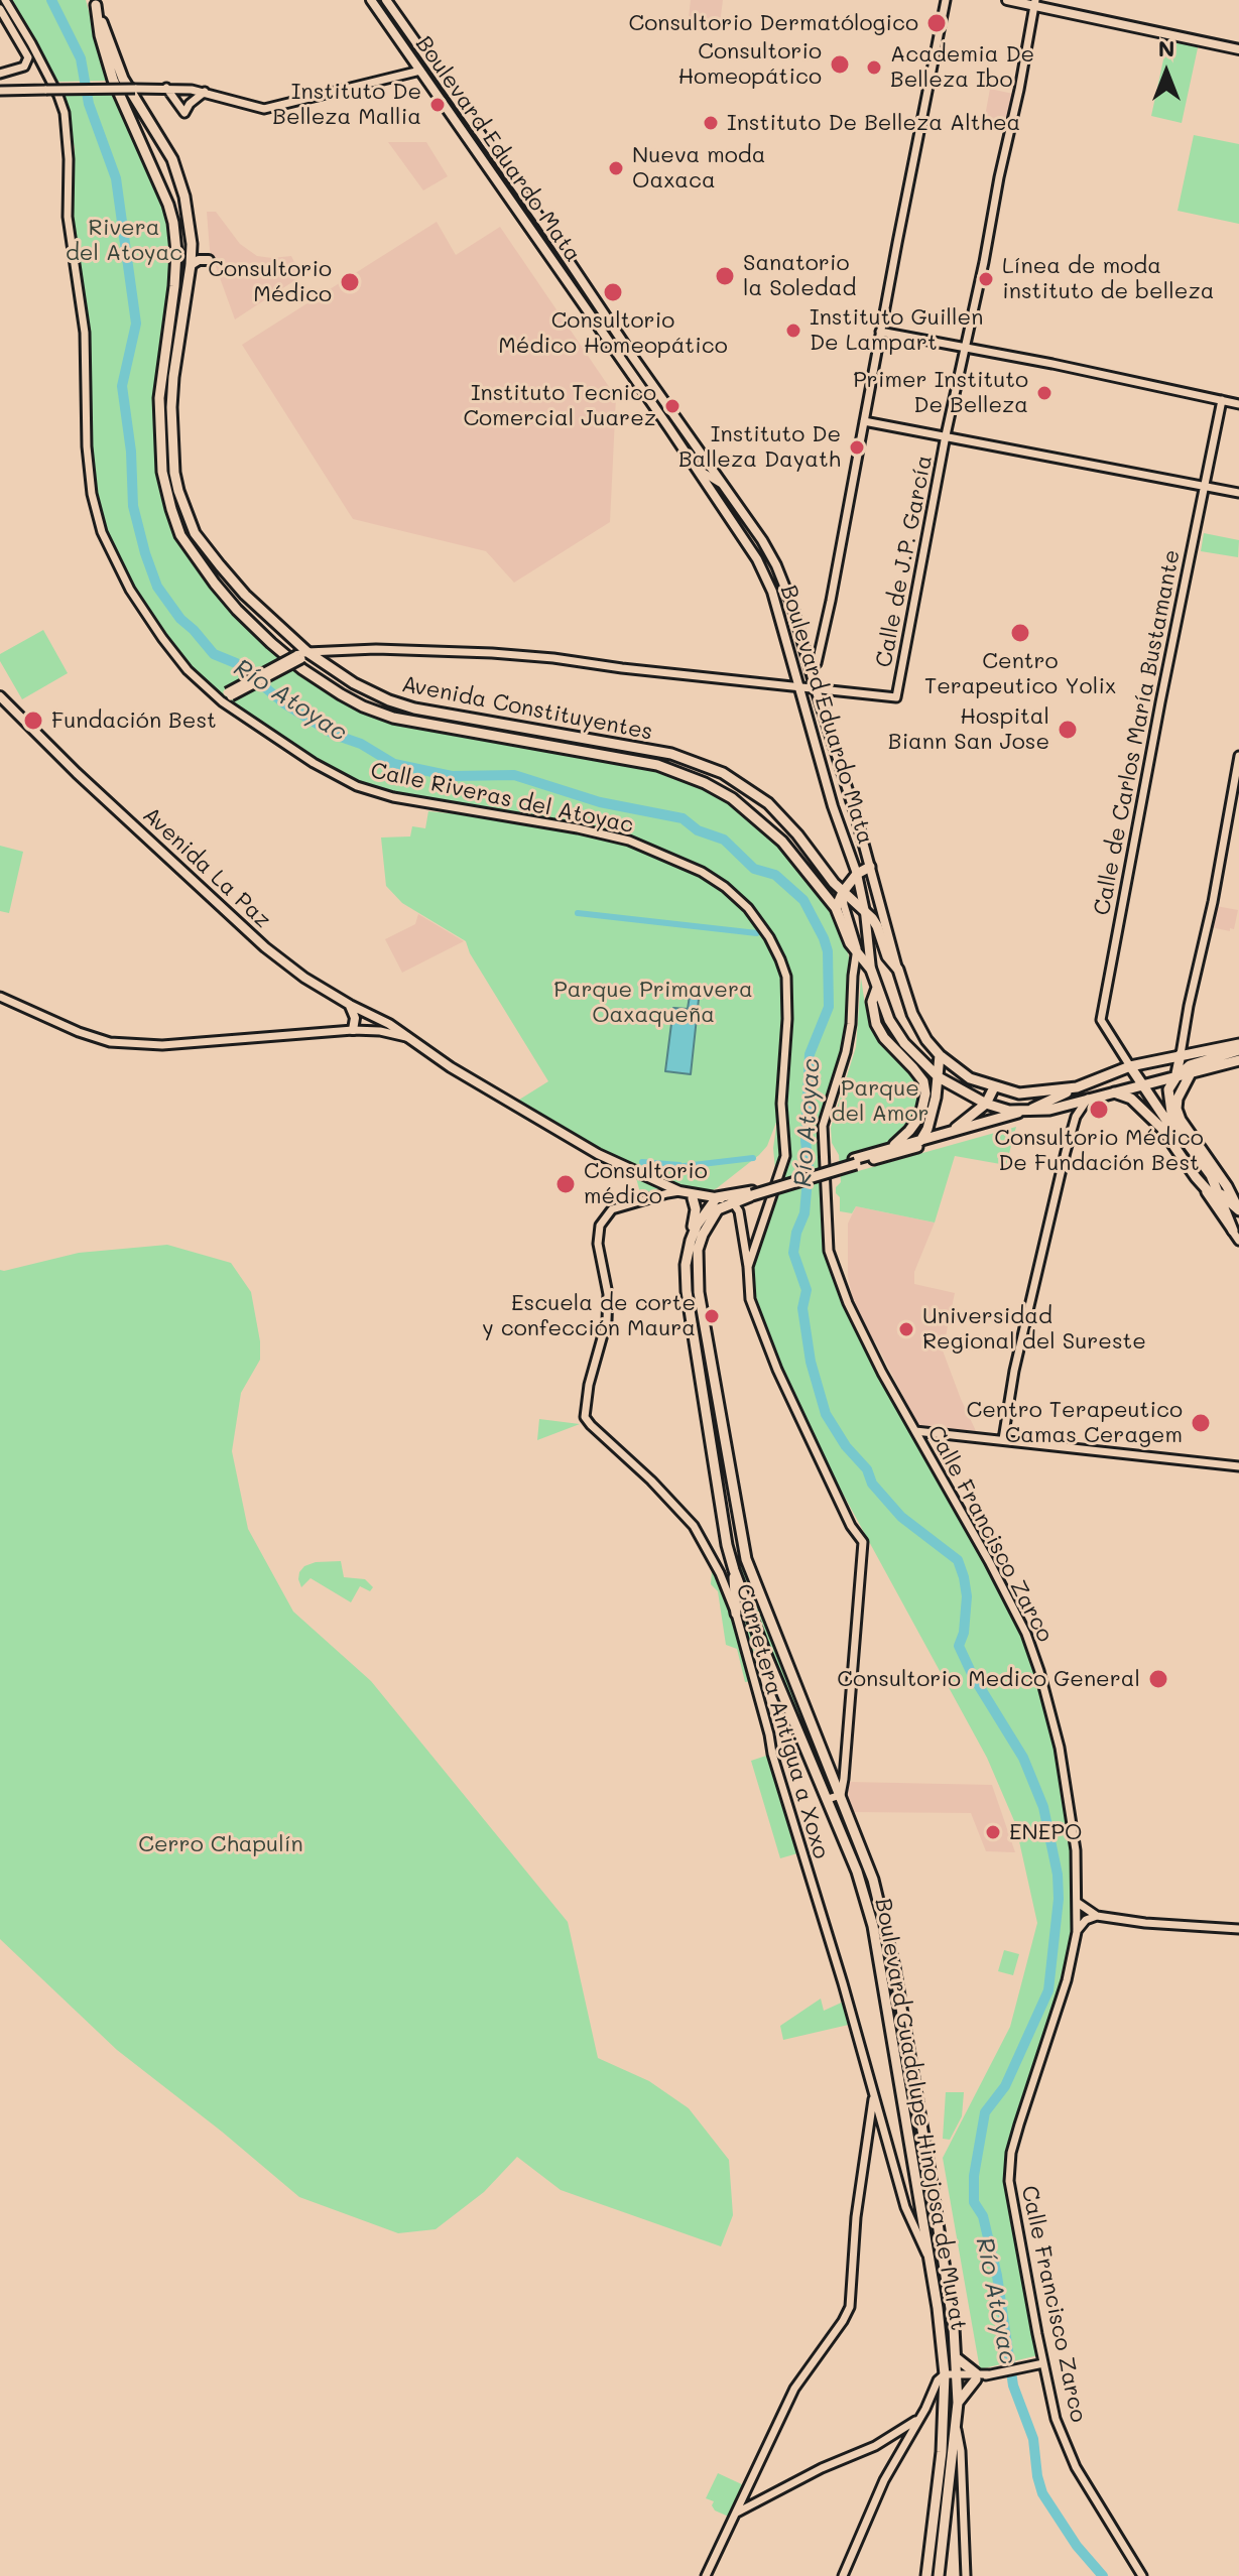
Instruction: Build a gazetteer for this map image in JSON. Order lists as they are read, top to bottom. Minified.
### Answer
{"streets":{"main road":["Boulevard Eduardo Mata","Avenida Constituyentes","Avenida La Paz","Boulevard Guadalupe Hinojosa de Murat"],"street":["Calle de J.P. García","Calle de Carlos María Bustamante","Calle Riveras del Atoyac","Calle Francisco Zarco","Carretera Antigua a Xoxo"]},"crossings":[["Boulevard Eduardo Mata","Calle de J.P. García"],["Boulevard Eduardo Mata","Avenida Constituyentes"],["Boulevard Eduardo Mata","Calle de Carlos María Bustamante"],["Avenida Constituyentes","Calle Francisco Zarco"],["Avenida La Paz","Carretera Antigua a Xoxo"],["Carretera Antigua a Xoxo","Boulevard Guadalupe Hinojosa de Murat"]],"water":["Río Atoyac"],"parks":["Rivera del Atoyac","Parque Primavera Oaxaqueña","Parque del Amor","Cerro Chapulín"],"places":["Consultorio Dermatólogico","Consultorio Homeopático","Academia De Belleza Ibo","Instituto De Belleza Mallia","Instituto De Belleza Althea","Nueva moda Oaxaca","Sanatorio la Soledad","Línea de moda instituto de belleza","Consultorio Médico","Consultorio Médico Homeopático","Instituto Guillen De Lampart","Primer Instituto De Belleza","Instituto Tecnico Comercial Juarez","Instituto De Balleza Dayath","Centro Terapeutico Yolix","Fundación Best","Hospital Biann San Jose","Consultorio Médico De Fundación Best","Consultorio médico","Escuela de corte y confección Maura","Universidad Regional del Sureste","Centro Terapeutico Camas Ceragem","Consultorio Medico General","ENEPO"],"north":"top"}
